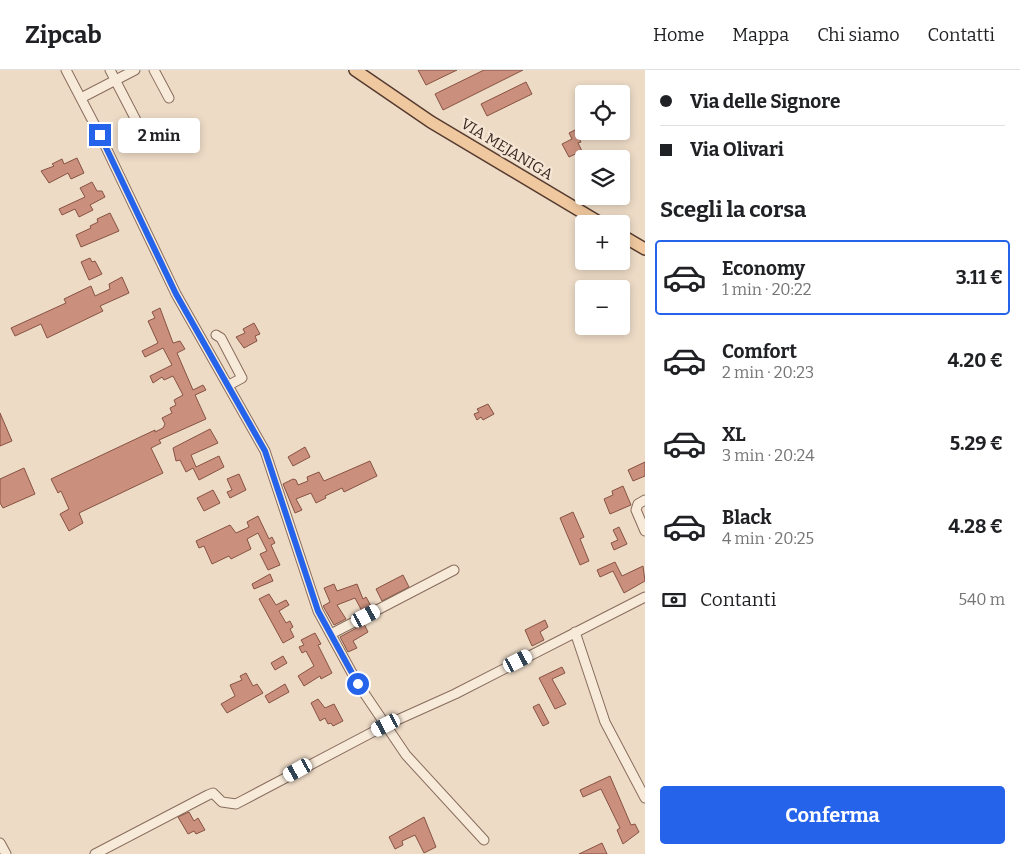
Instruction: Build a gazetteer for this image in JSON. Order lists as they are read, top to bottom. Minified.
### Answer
{"streets":{"main road":["VIA MEJANIGA"]},"page":{"header":"Zipcab","nav":["Home","Mappa","Chi siamo","Contatti"],"banner":["Via delle Signore","Via Olivari"],"map_buttons":["+","−"],"bubble":"2 min","heading":"Scegli la corsa","list":[{"name":"Economy","note":"1 min · 20:22","value":"3.11 €"},{"name":"Comfort","note":"2 min · 20:23","value":"4.20 €"},{"name":"XL","note":"3 min · 20:24","value":"5.29 €"},{"name":"Black","note":"4 min · 20:25","value":"4.28 €"}],"pay":["Contanti","540 m"],"buttons":"Conferma"}}
